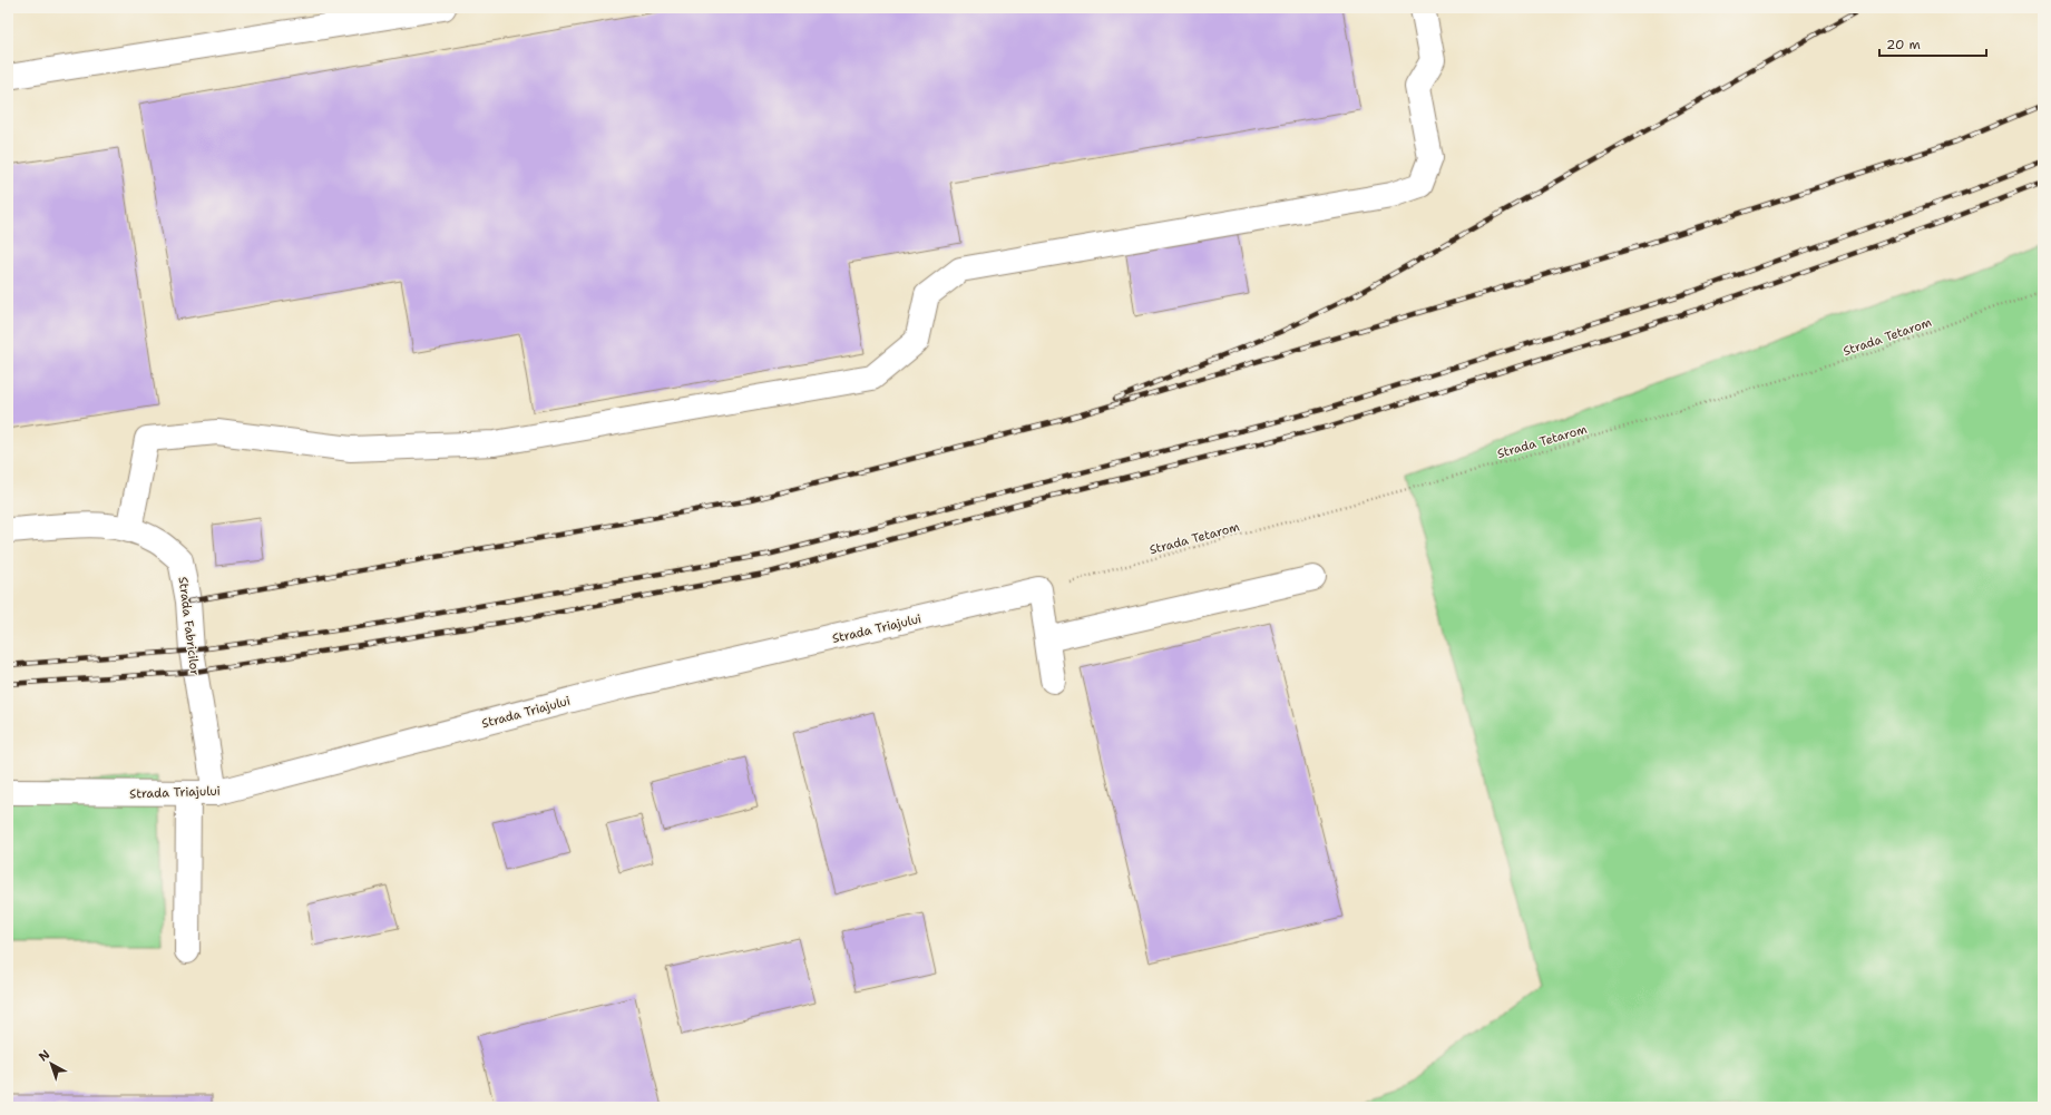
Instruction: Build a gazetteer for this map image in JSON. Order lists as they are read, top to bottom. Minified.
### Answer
{"streets":{"street":["Strada Fabricilor","Strada Triajului"],"path":["Strada Tetarom"]},"crossings":[["Strada Tetarom","Strada Triajului"],["Strada Fabricilor","Strada Triajului"]],"scale_bar":"20 m","north":"top left"}
